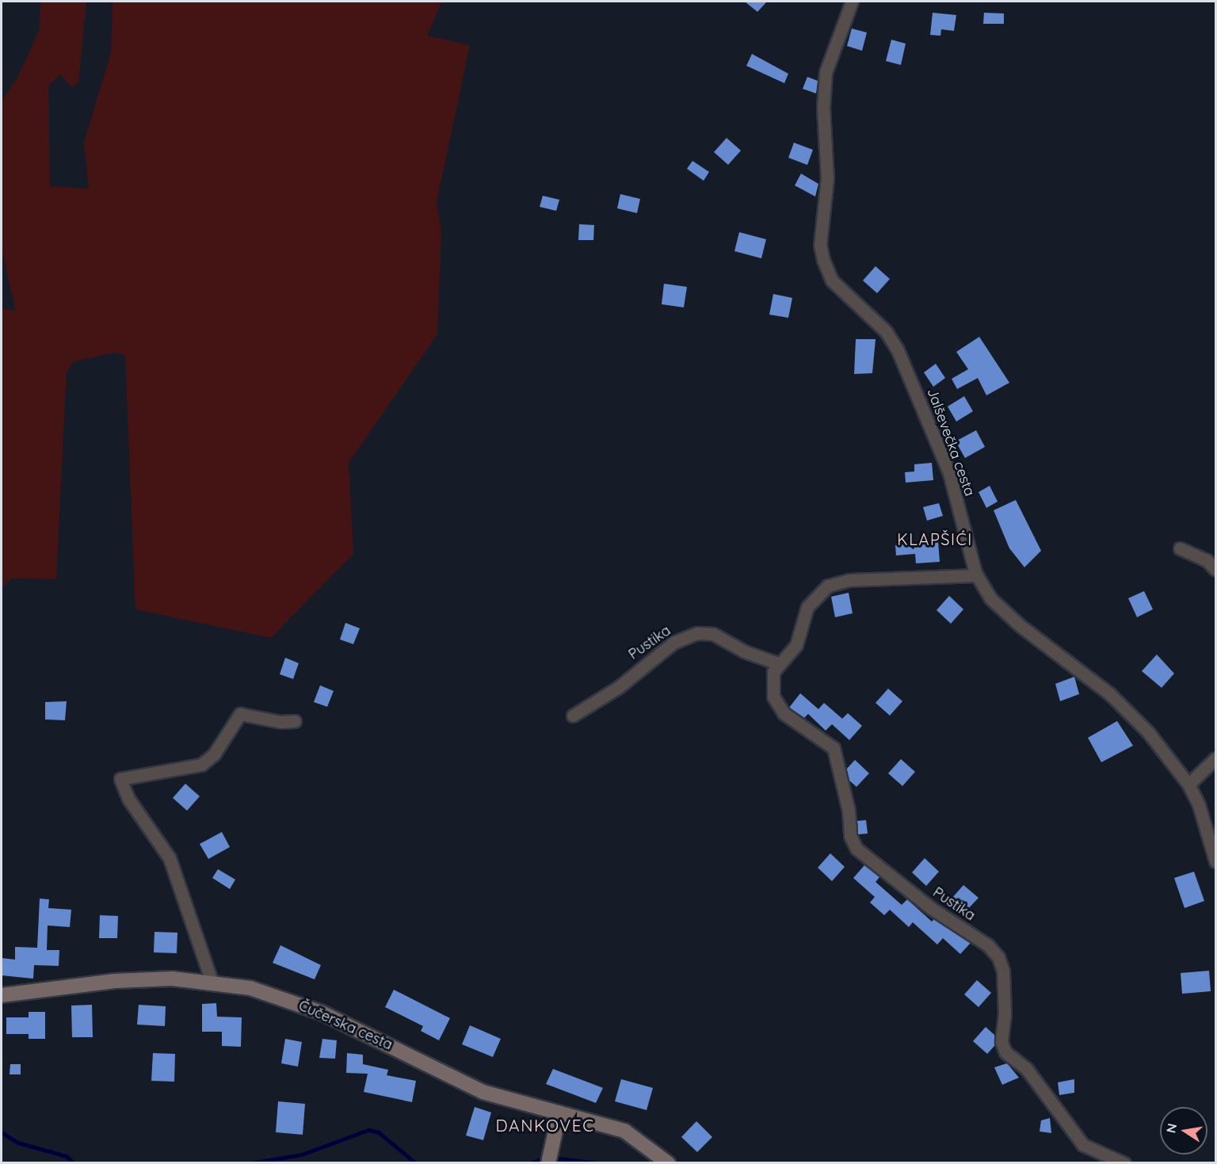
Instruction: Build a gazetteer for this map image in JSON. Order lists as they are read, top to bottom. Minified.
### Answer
{"streets":{"street":["Jalševečka cesta","Pustika","Čučerska cesta"]},"crossings":[["Jalševečka cesta","Pustika"]],"districts":["KLAPŠIĆI","DANKOVEC"],"north":"left"}
